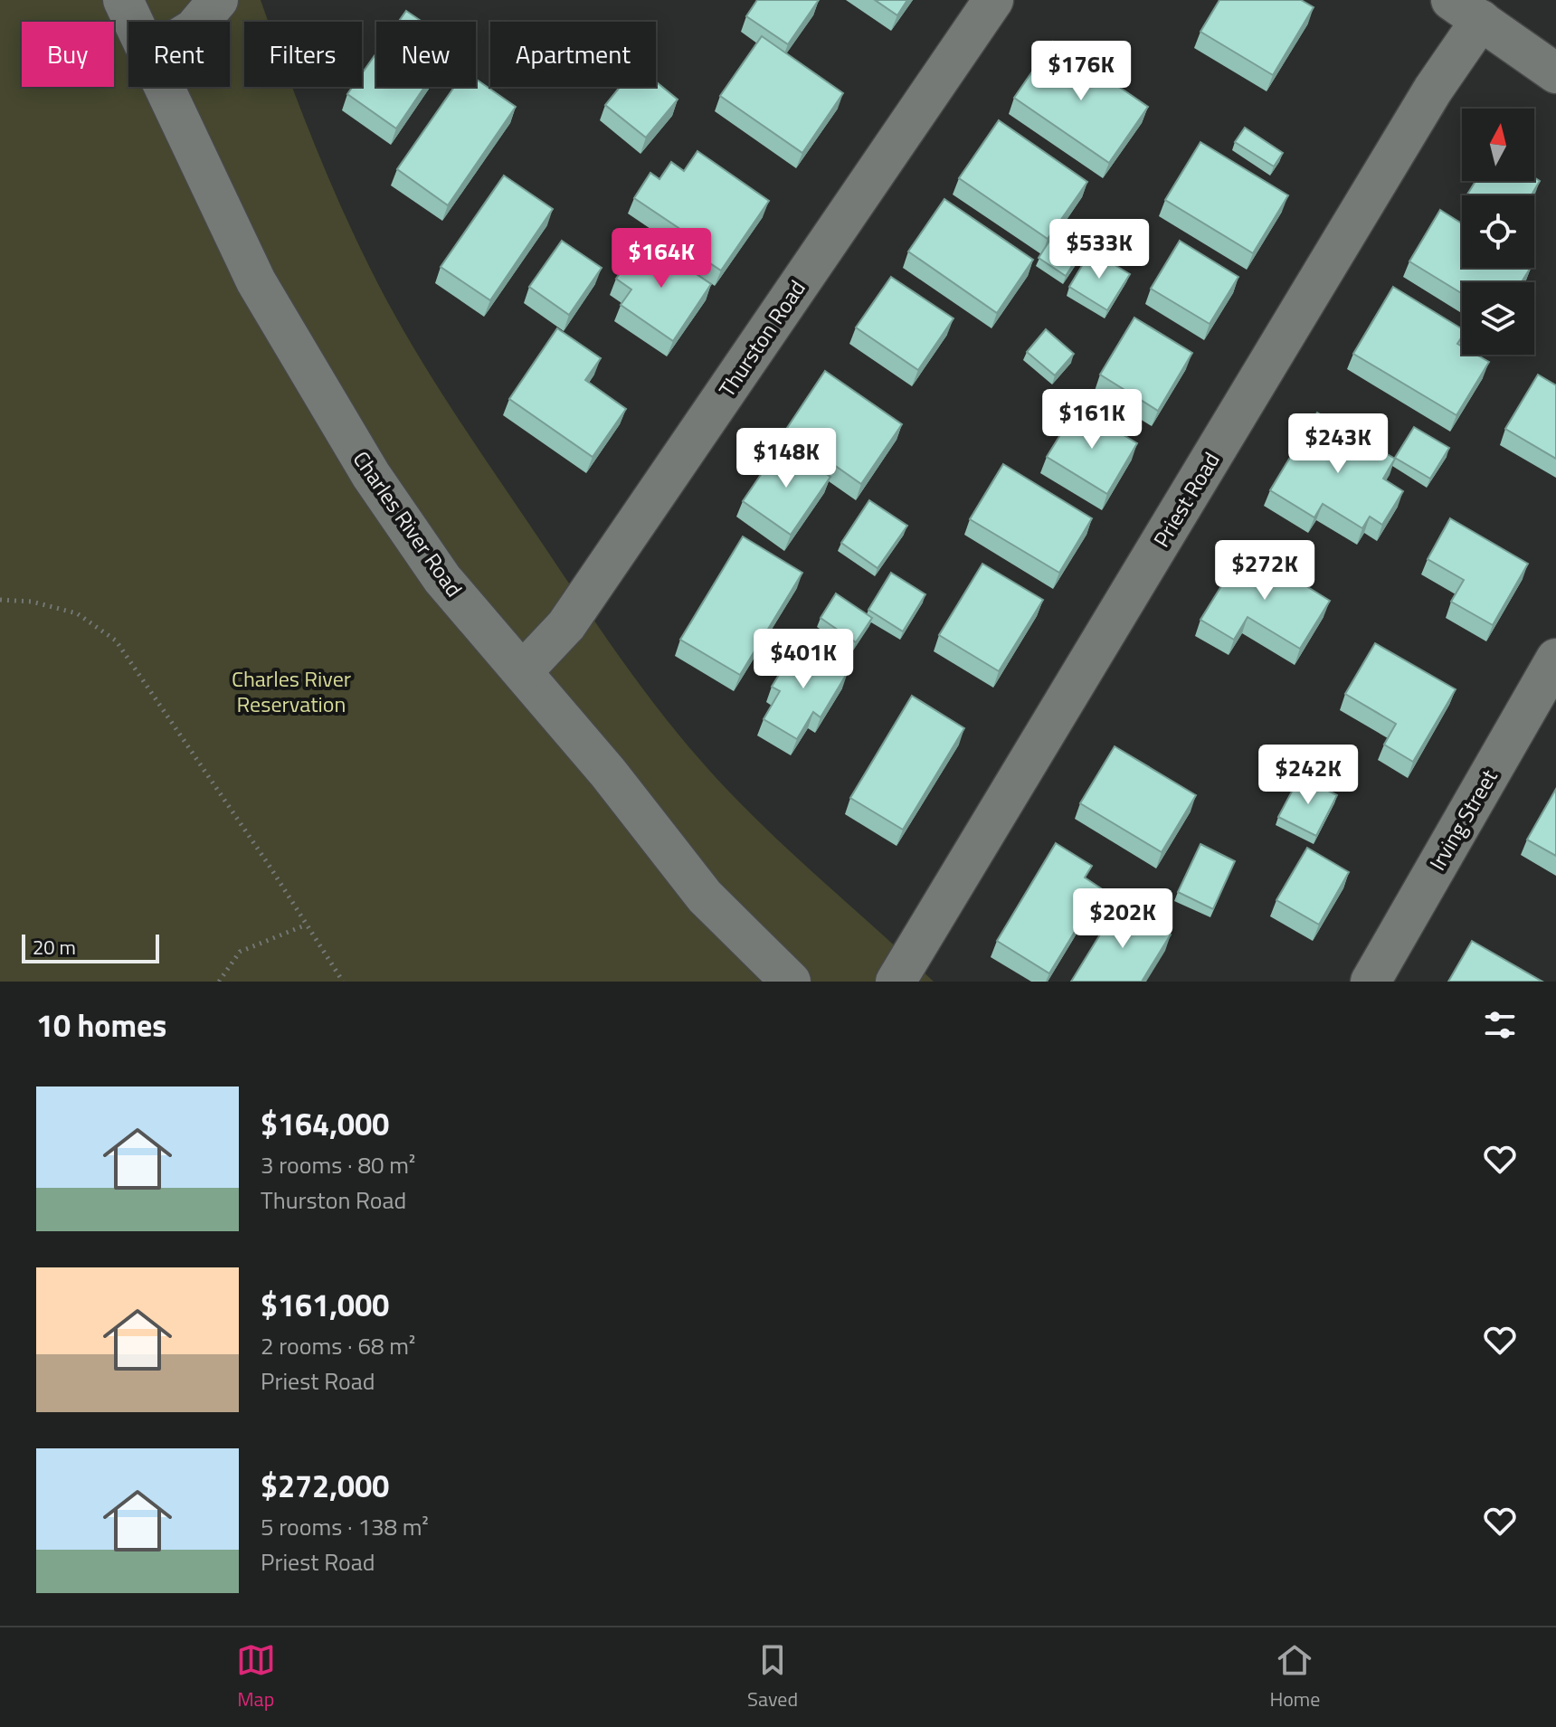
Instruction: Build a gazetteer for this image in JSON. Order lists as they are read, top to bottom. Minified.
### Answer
{"streets":{"street":["Thurston Road","Priest Road","Charles River Road","Irving Street"]},"crossings":[["Thurston Road","Charles River Road"]],"parks":["Charles River Reservation"],"scale_bar":"20 m","north":"top","page":{"chip":["Buy","Rent","Filters","New","Apartment"],"price":["$176K","$533K","$164K","$161K","$243K","$148K","$272K","$401K","$242K","$202K"],"scale":"20 m","heading":"10 homes","list":[{"name":"$164,000","note":"3 rooms · 80 m² · Thurston Road"},{"name":"$161,000","note":"2 rooms · 68 m² · Priest Road"},{"name":"$272,000","note":"5 rooms · 138 m² · Priest Road"}],"tabs":["Map","Saved","Home"]}}
